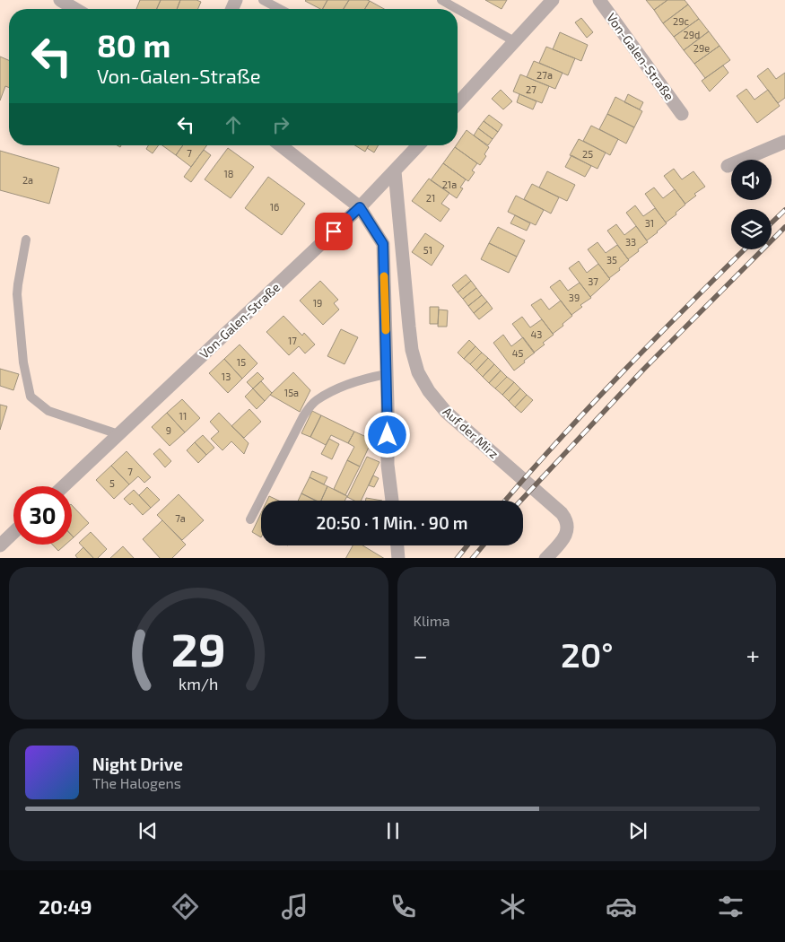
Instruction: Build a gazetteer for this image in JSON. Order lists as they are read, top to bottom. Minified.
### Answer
{"streets":{"street":["Von-Galen-Straße","Auf der Mirz"]},"crossings":[["Von-Galen-Straße","Auf der Mirz"]],"house_numbers":["29c","29d","29e","27a","27","7","25","18","2a","21a","21","16","31","33","51","35","37","39","19","43","17","45","15","13","15a","11","9","7","5","7a"],"page":{"turn":["80 m","Von-Galen-Straße"],"limit":"30","trip":"20:50 · 1 Min. · 90 m","tile":"Klima","heat":["−","20°","+"],"song":["Night Drive","The Halogens"],"tabs":"20:49","gauge":["29","km/h"]}}
